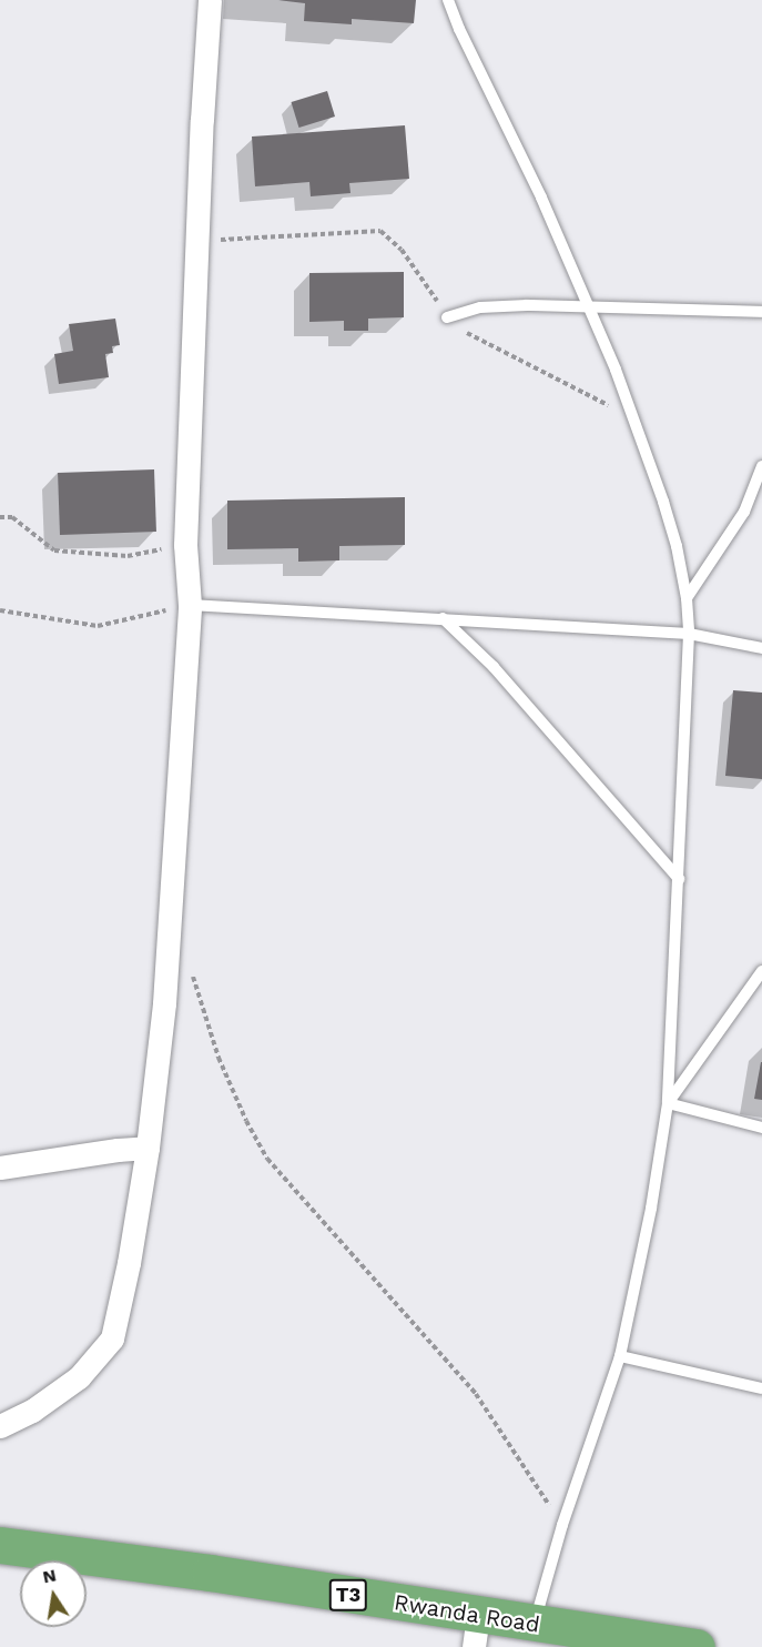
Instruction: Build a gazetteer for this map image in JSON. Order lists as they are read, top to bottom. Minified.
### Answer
{"streets":{"highway":["T3","Rwanda Road"]},"north":"top"}
